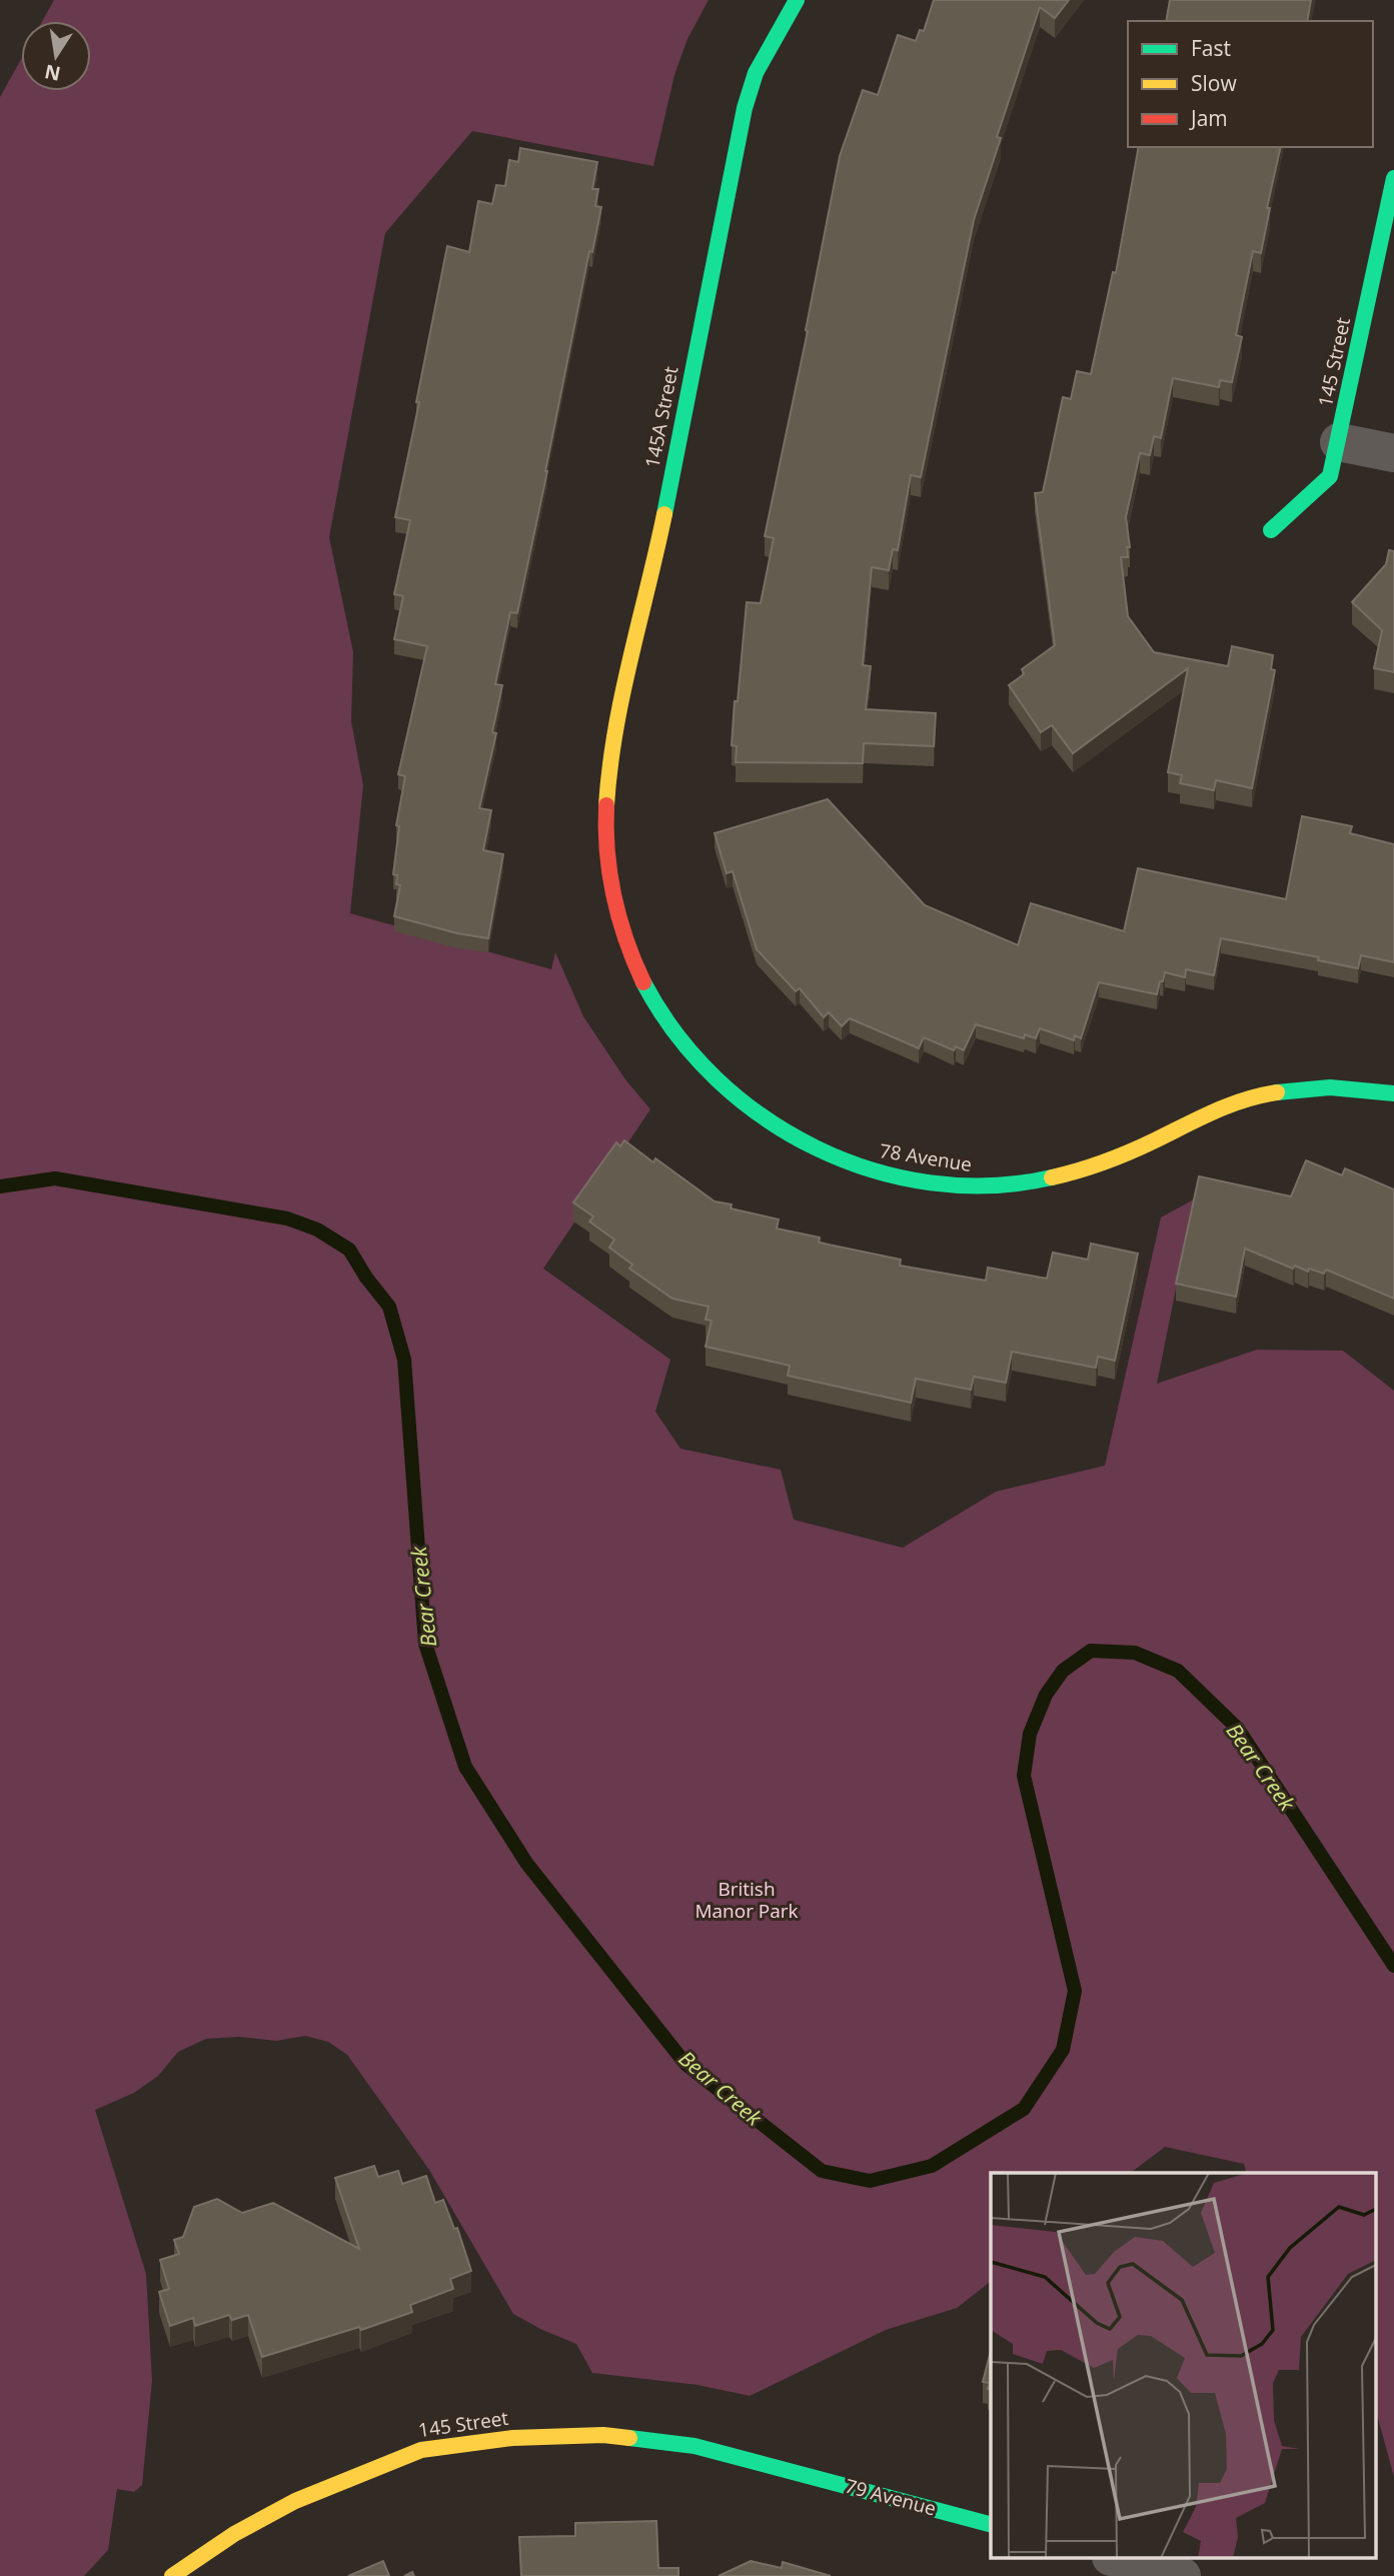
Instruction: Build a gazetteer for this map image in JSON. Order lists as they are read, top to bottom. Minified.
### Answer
{"streets":{"street":["145 Street","145A Street","78 Avenue","79 Avenue"]},"crossings":[["145 Street","79 Avenue"],["145A Street","78 Avenue"]],"water":["Bear Creek"],"parks":["British Manor Park"],"legend":["Fast","Slow","Jam"],"north":"bottom"}
